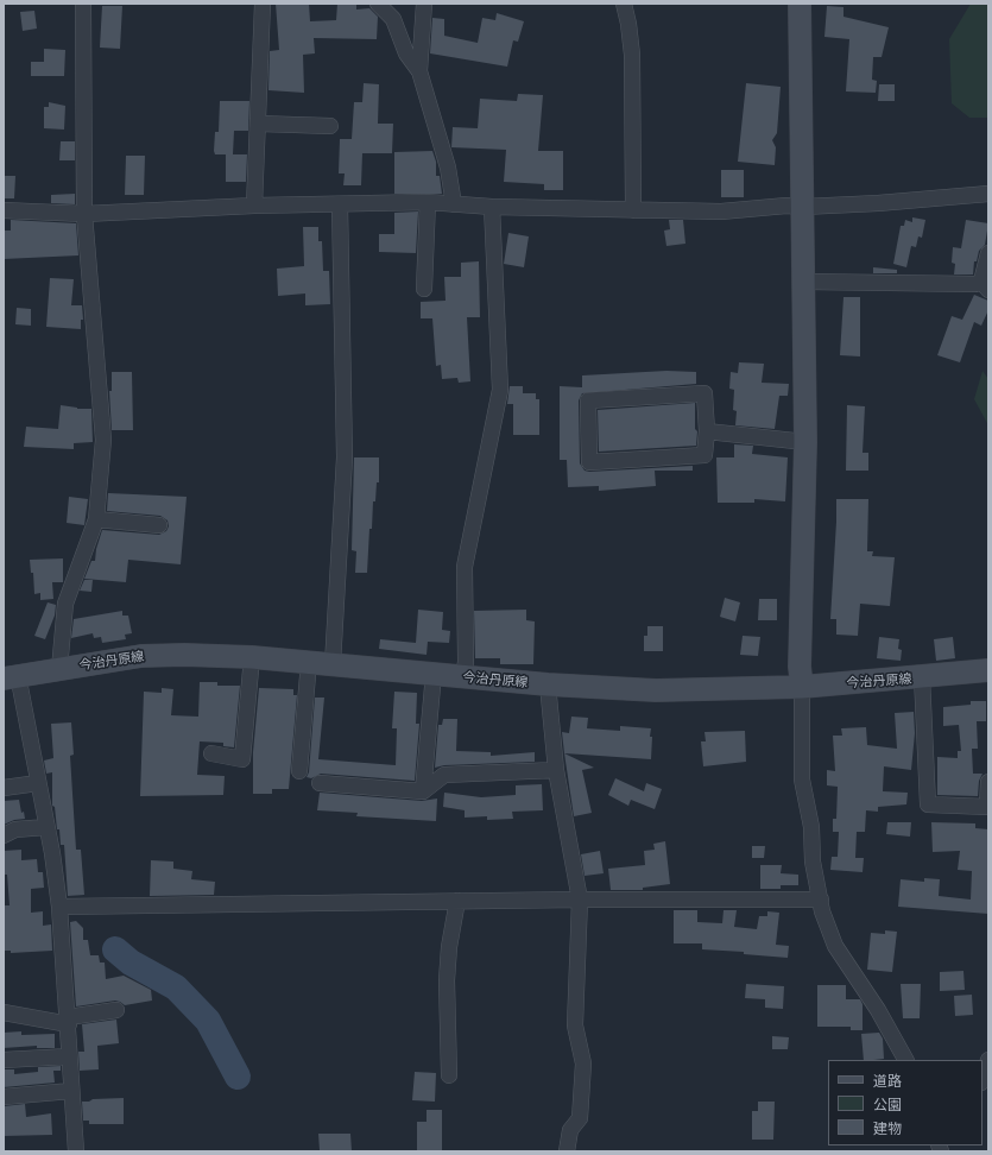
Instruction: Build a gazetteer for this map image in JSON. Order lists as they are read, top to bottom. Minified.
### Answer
{"streets":{"main road":["今治丹原線"]},"legend":["道路","公園","建物"]}
